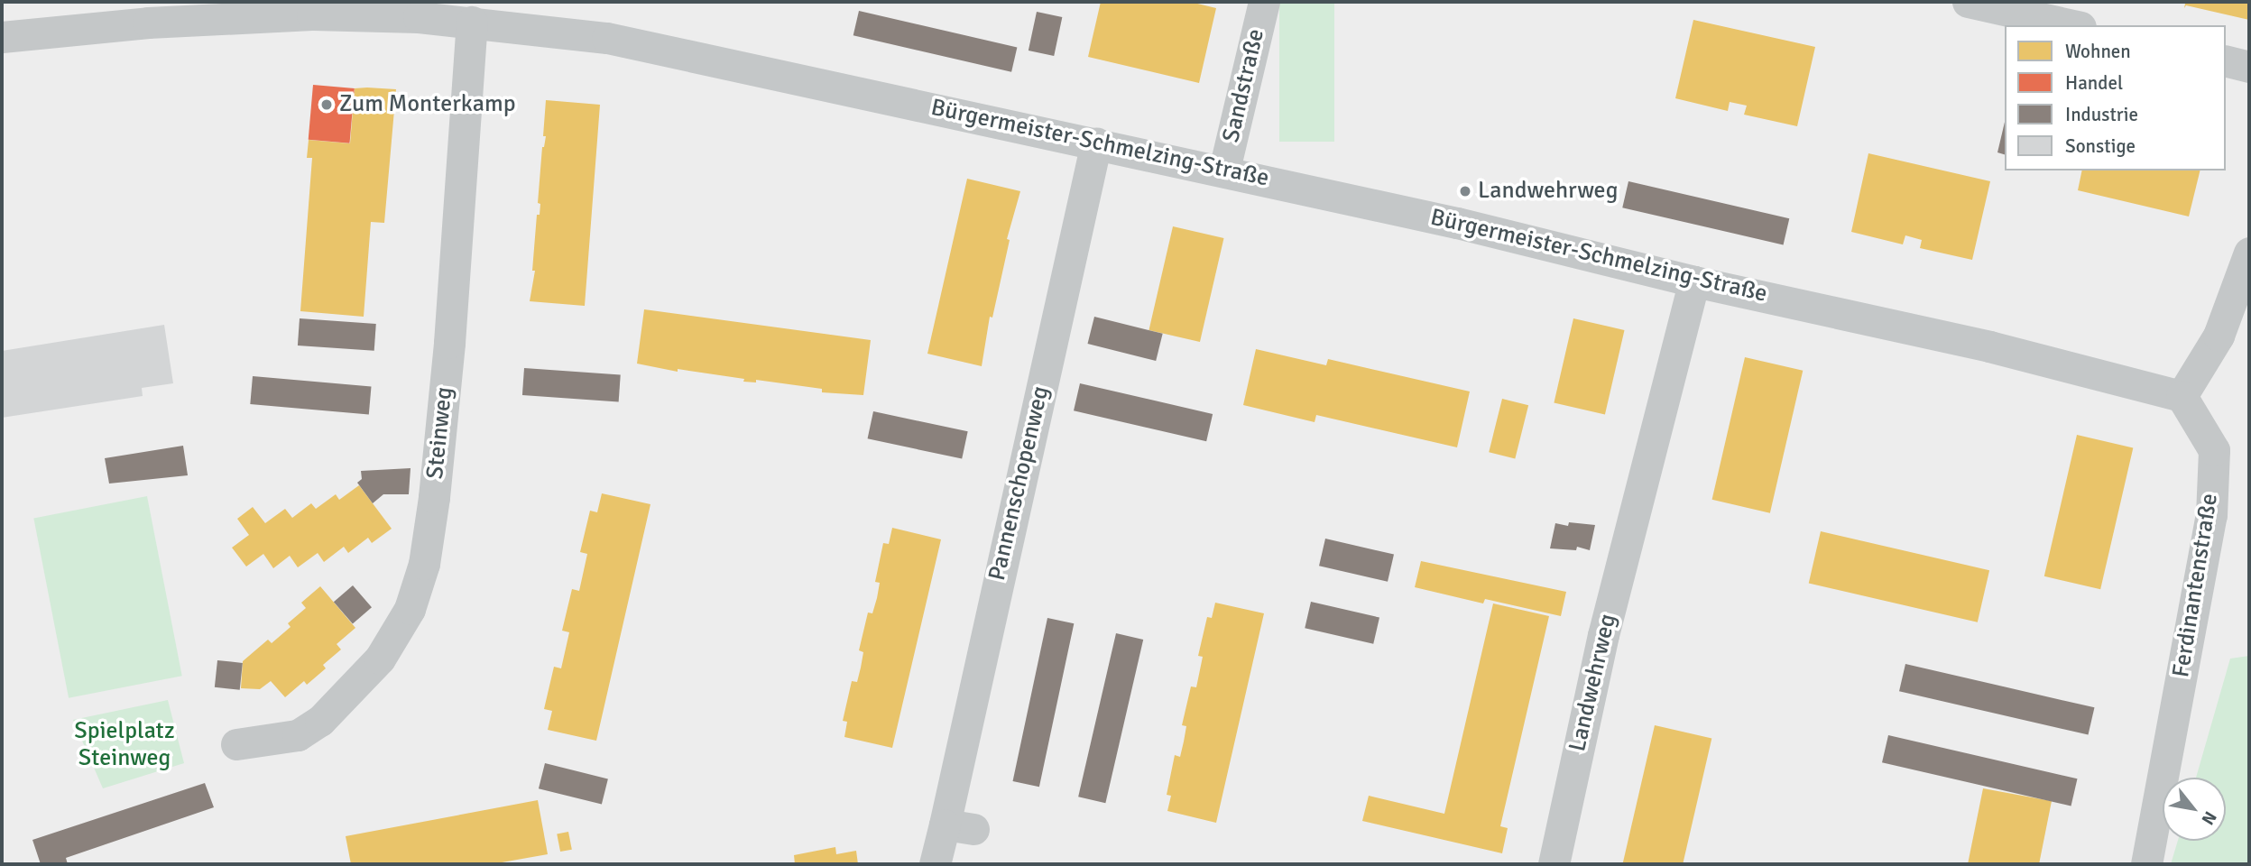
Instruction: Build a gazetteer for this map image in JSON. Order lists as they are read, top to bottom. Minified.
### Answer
{"streets":{"street":["Sandstraße","Bürgermeister-Schmelzing-Straße","Steinweg","Pannenschopenweg","Ferdinantenstraße","Landwehrweg"]},"crossings":[["Sandstraße","Bürgermeister-Schmelzing-Straße"],["Bürgermeister-Schmelzing-Straße","Steinweg"],["Bürgermeister-Schmelzing-Straße","Pannenschopenweg"],["Bürgermeister-Schmelzing-Straße","Ferdinantenstraße"],["Bürgermeister-Schmelzing-Straße","Landwehrweg"]],"parks":["Spielplatz Steinweg"],"places":["Zum Monterkamp","Landwehrweg"],"legend":["Wohnen","Handel","Industrie","Sonstige"],"north":"bottom right"}
